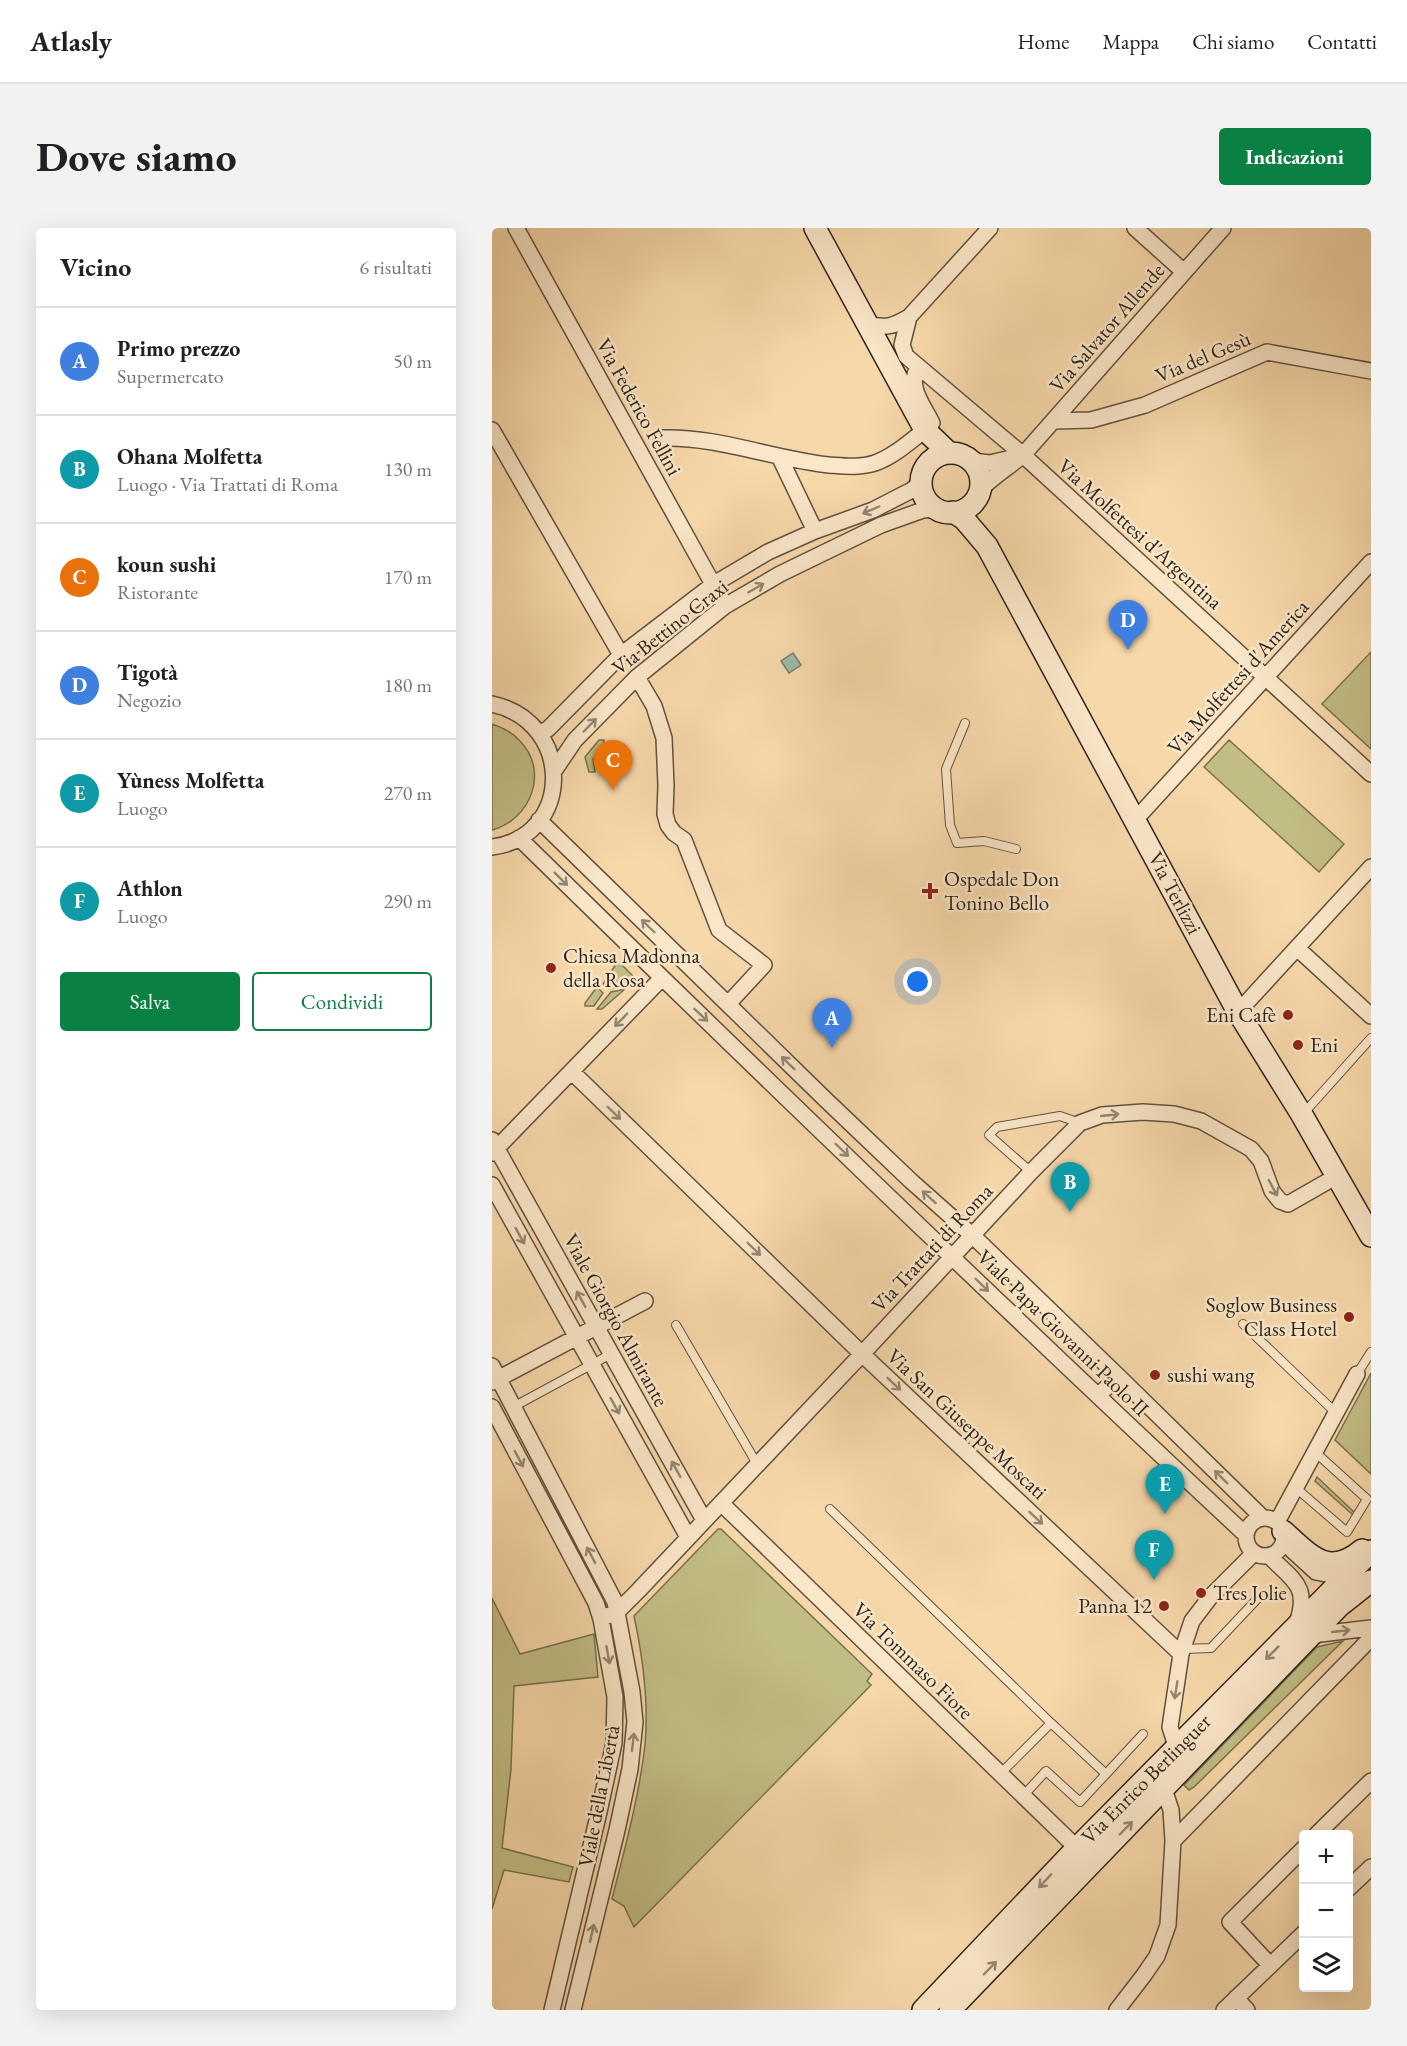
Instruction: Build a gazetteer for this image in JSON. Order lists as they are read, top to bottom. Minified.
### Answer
{"streets":{"main road":["Via Terlizzi","Via Enrico Berlinguer"],"street":["Via Salvator Allende","Via del Gesù","Via Federico Fellini","Via Molfettesi d'Argentina","Via Bettino Craxi","Via Molfettesi d'America","Via Trattati di Roma","Viale Giorgio Almirante","Viale Papa Giovanni Paolo II","Via San Giuseppe Moscati","Via Tommaso Fiore","Viale della Libertà"]},"crossings":[["Via Salvator Allende","Via del Gesù"],["Via Salvator Allende","Via Molfettesi d'Argentina"],["Via Salvator Allende","Via Bettino Craxi"],["Via Salvator Allende","Via Terlizzi"],["Via Federico Fellini","Via Bettino Craxi"],["Via Molfettesi d'Argentina","Via Molfettesi d'America"],["Via Bettino Craxi","Via Terlizzi"],["Via Molfettesi d'America","Via Terlizzi"],["Via Terlizzi","Via Trattati di Roma"],["Via Trattati di Roma","Viale Giorgio Almirante"],["Via Trattati di Roma","Viale Papa Giovanni Paolo II"],["Via Trattati di Roma","Via San Giuseppe Moscati"],["Via Trattati di Roma","Via Tommaso Fiore"],["Via Trattati di Roma","Viale della Libertà"],["Viale Papa Giovanni Paolo II","Via Enrico Berlinguer"],["Via Tommaso Fiore","Via Enrico Berlinguer"]],"one_way":["Via San Giuseppe Moscati"],"places":{"health":["Ospedale Don Tonino Bello"],"other":["Chiesa Madonna della Rosa","Eni Cafè","Eni","Soglow Business Class Hotel","sushi wang","Tres Jolie","Panna 12"]},"page":{"header":"Atlasly","nav":["Home","Mappa","Chi siamo","Contatti"],"buttons":["Indicazioni",["Salva","Condividi"]],"title":"Dove siamo","heading":["Vicino","6 risultati"],"list":[{"mark":"A","name":"Primo prezzo","note":"Supermercato","value":"50 m"},{"mark":"B","name":"Ohana Molfetta","note":"Luogo · Via Trattati di Roma","value":"130 m"},{"mark":"C","name":"koun sushi","note":"Ristorante","value":"170 m"},{"mark":"D","name":"Tigotà","note":"Negozio","value":"180 m"},{"mark":"E","name":"Yùness Molfetta","note":"Luogo","value":"270 m"},{"mark":"F","name":"Athlon","note":"Luogo","value":"290 m"}],"pins":["D","C","A","B","E","F"],"map_buttons":["+","−"]}}
